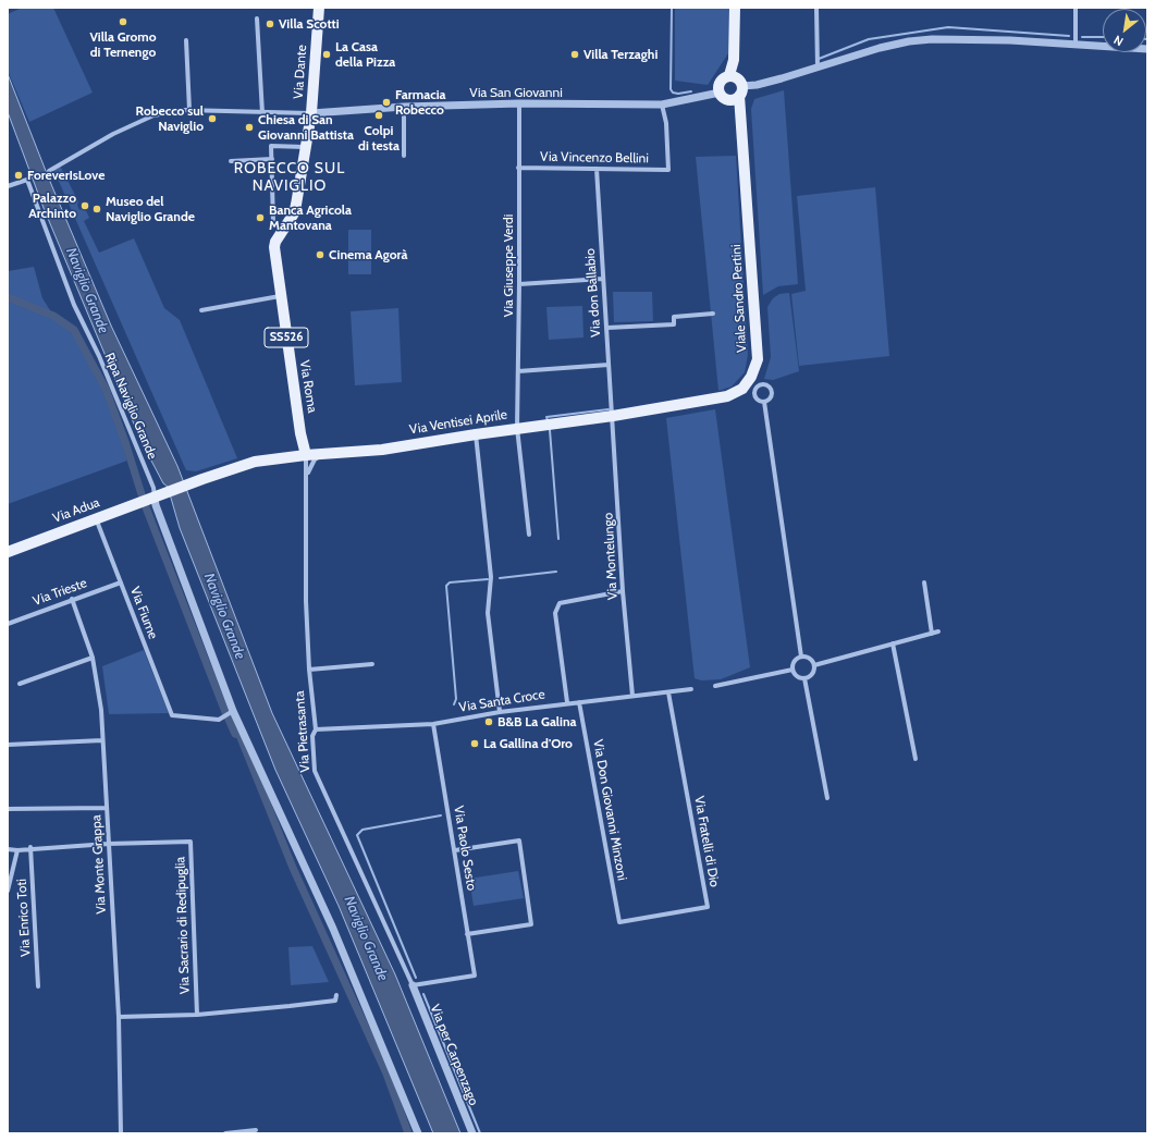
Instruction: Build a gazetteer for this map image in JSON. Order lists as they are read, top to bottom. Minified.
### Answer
{"streets":{"main road":["Via Dante","Viale Sandro Pertini","SS526","Via Roma","Via Ventisei Aprile","Via Adua"],"street":["Via San Giovanni","Via Vincenzo Bellini","Via Giuseppe Verdi","Via don Ballabio","Ripa Naviglio Grande","Via Montelungo","Via Trieste","Via Fiume","Via Santa Croce","Via Pietrasanta","Via Don Giovanni Minzoni","Via Fratelli di Dio","Via Paolo Sesto","Via Monte Grappa","Via Enrico Toti","Via Sacrario di Redipuglia","Via per Carpenzago"]},"crossings":[["Via Dante","Via San Giovanni"],["Via Dante","SS526"],["Via San Giovanni","Via Vincenzo Bellini"],["Via San Giovanni","Via Giuseppe Verdi"],["Via San Giovanni","Viale Sandro Pertini"],["Via San Giovanni","SS526"],["Via Vincenzo Bellini","Via Giuseppe Verdi"],["Via Vincenzo Bellini","Via don Ballabio"],["Via Giuseppe Verdi","Via Ventisei Aprile"],["Via don Ballabio","Via Ventisei Aprile"],["Via don Ballabio","Via Montelungo"],["SS526","Via Roma"],["Via Roma","Via Ventisei Aprile"],["Via Roma","Via Adua"],["Via Roma","Via Pietrasanta"],["Ripa Naviglio Grande","Via Adua"],["Via Ventisei Aprile","Via Montelungo"],["Via Ventisei Aprile","Via Pietrasanta"],["Via Adua","Via Fiume"],["Via Montelungo","Via Santa Croce"],["Via Trieste","Via Fiume"],["Via Trieste","Via Monte Grappa"],["Via Santa Croce","Via Pietrasanta"],["Via Santa Croce","Via Don Giovanni Minzoni"],["Via Santa Croce","Via Fratelli di Dio"],["Via Santa Croce","Via Paolo Sesto"],["Via Pietrasanta","Via Paolo Sesto"],["Via Pietrasanta","Via per Carpenzago"],["Via Don Giovanni Minzoni","Via Fratelli di Dio"],["Via Paolo Sesto","Via per Carpenzago"],["Via Monte Grappa","Via Sacrario di Redipuglia"]],"districts":["ROBECCO SUL NAVIGLIO"],"water":["Naviglio Grande"],"places":["Villa Gromo di Ternengo","Villa Scotti","La Casa della Pizza","Villa Terzaghi","Farmacia Robecco","Colpi di testa","Robecco sul Naviglio","Chiesa di San Giovanni Battista","ForeverIsLove","Palazzo Archinto","Museo del Naviglio Grande","Banca Agricola Mantovana","Cinema Agorà","B&B La Galina","La Gallina d'Oro"],"north":"bottom left"}
